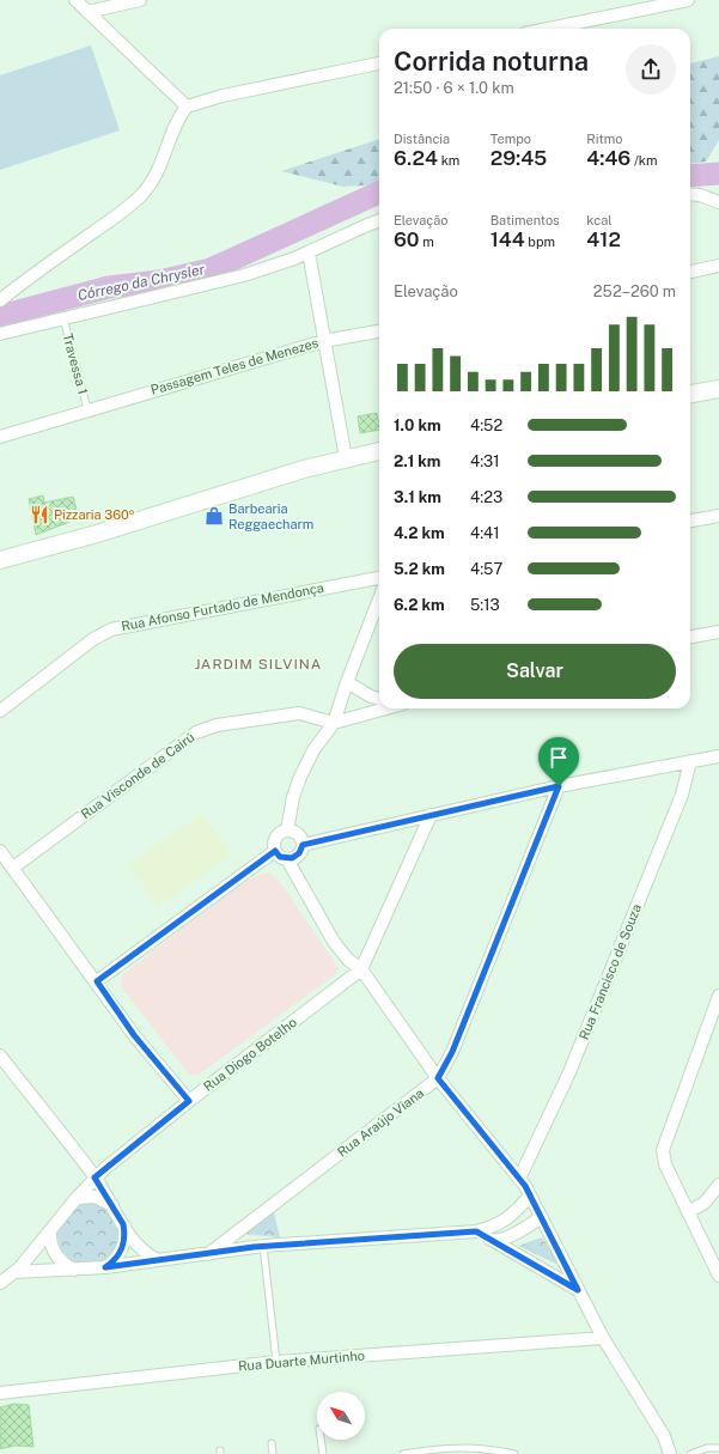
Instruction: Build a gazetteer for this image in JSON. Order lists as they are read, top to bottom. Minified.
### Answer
{"streets":{"street":["Passagem Teles de Menezes","Rua Afonso Furtado de Mendonça","Rua Visconde de Cairú","Rua Francisco de Souza","Rua Diogo Botelho","Rua Araújo Viana","Rua Duarte Murtinho"],"lane":["Travessa 1"]},"crossings":[["Travessa 1","Passagem Teles de Menezes"]],"districts":["JARDIM SILVINA"],"water":["Córrego da Chrysler"],"places":{"restaurant":["Pizzaria 360º"],"shop":["Barbearia Reggaecharm"]},"north":"top left","page":{"heading":["Corrida noturna","21:50 · 6 × 1.0 km"],"stats":[["Distância","6.24 km"],["Tempo","29:45"],["Ritmo","4:46 /km"],["Elevação","60 m"],["Batimentos","144 bpm"],["kcal","412"]],"chart":["Elevação","252–260 m"],"list":[{"name":"1.0 km","note":"4:52"},{"name":"2.1 km","note":"4:31"},{"name":"3.1 km","note":"4:23"},{"name":"4.2 km","note":"4:41"},{"name":"5.2 km","note":"4:57"},{"name":"6.2 km","note":"5:13"}],"buttons":"Salvar"}}
